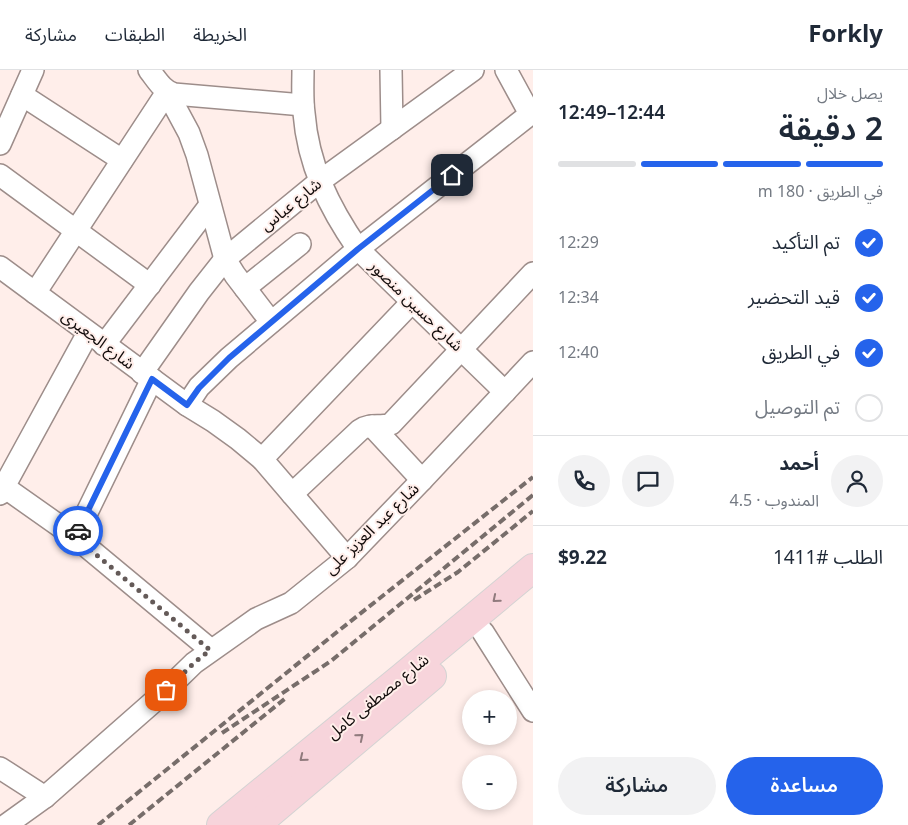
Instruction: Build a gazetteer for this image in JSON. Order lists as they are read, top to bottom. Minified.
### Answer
{"streets":{"main road":["شارع مصطفى كامل"],"street":["شارع عباس","شارع حسين منصور","شارع الجعيرى","شارع عبد العزيز على"]},"crossings":[["شارع عباس","شارع حسين منصور"],["شارع عباس","شارع الجعيرى"],["شارع حسين منصور","شارع عبد العزيز على"],["شارع الجعيرى","شارع عبد العزيز على"]],"page":{"header":"Forkly","nav":["الخريطة","الطبقات","مشاركة"],"heading":["2 دقيقة","يصل خلال","12:44–12:49"],"panel":["أحمد","المندوب · 4.5","الطلب #1411","$9.22"],"bar":"في الطريق · 180 m","list":[["تم التأكيد","12:29"],["قيد التحضير","12:34"],["في الطريق","12:40"],"تم التوصيل"],"map_buttons":["+","−"],"buttons":["مساعدة","مشاركة"]}}
